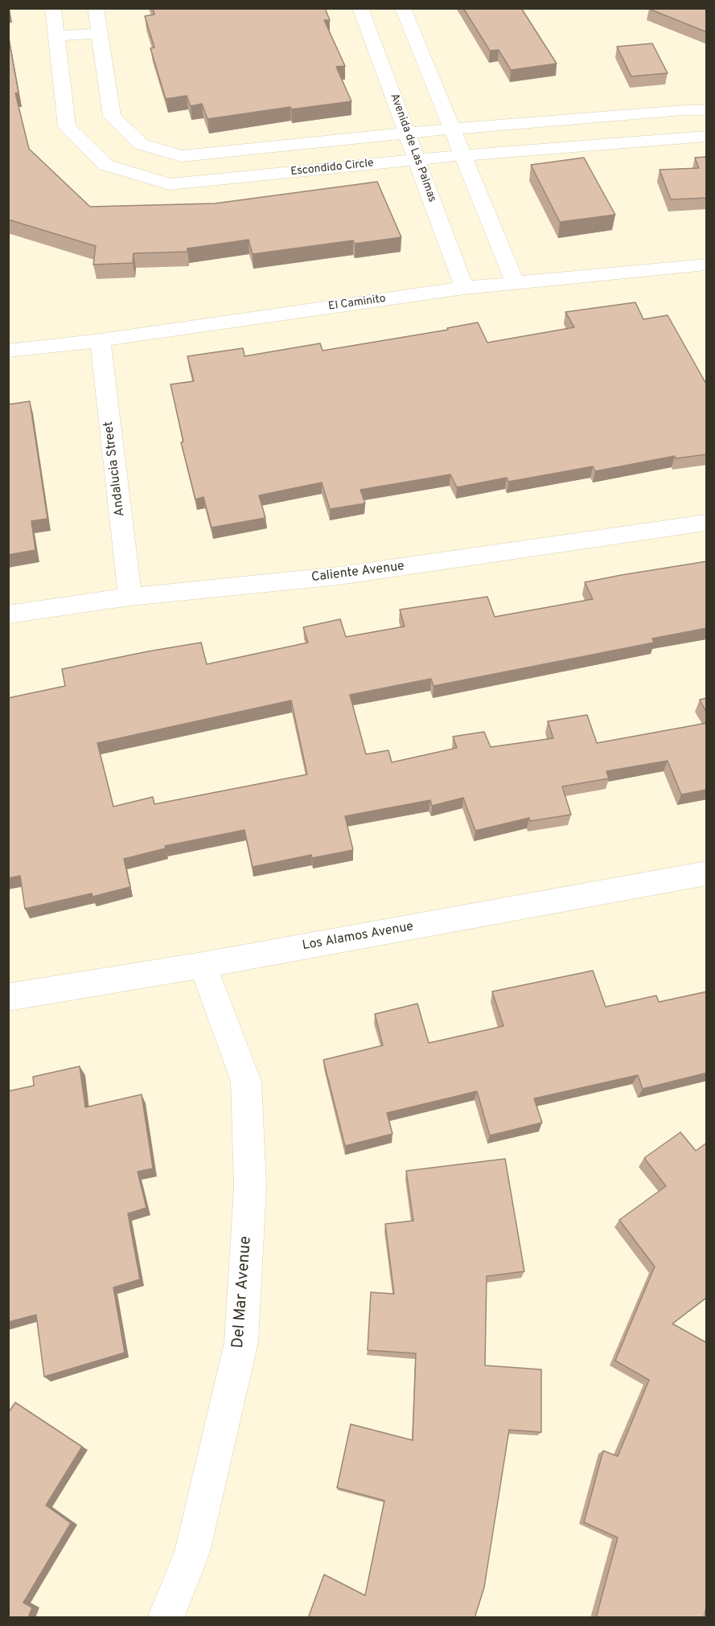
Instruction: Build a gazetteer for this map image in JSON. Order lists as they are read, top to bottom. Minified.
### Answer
{"streets":{"street":["Avenida de Las Palmas","Escondido Circle","El Caminito","Andalucia Street","Caliente Avenue","Los Alamos Avenue","Del Mar Avenue"]},"crossings":[["Avenida de Las Palmas","Escondido Circle"],["Avenida de Las Palmas","El Caminito"],["El Caminito","Andalucia Street"],["Andalucia Street","Caliente Avenue"],["Los Alamos Avenue","Del Mar Avenue"]]}
